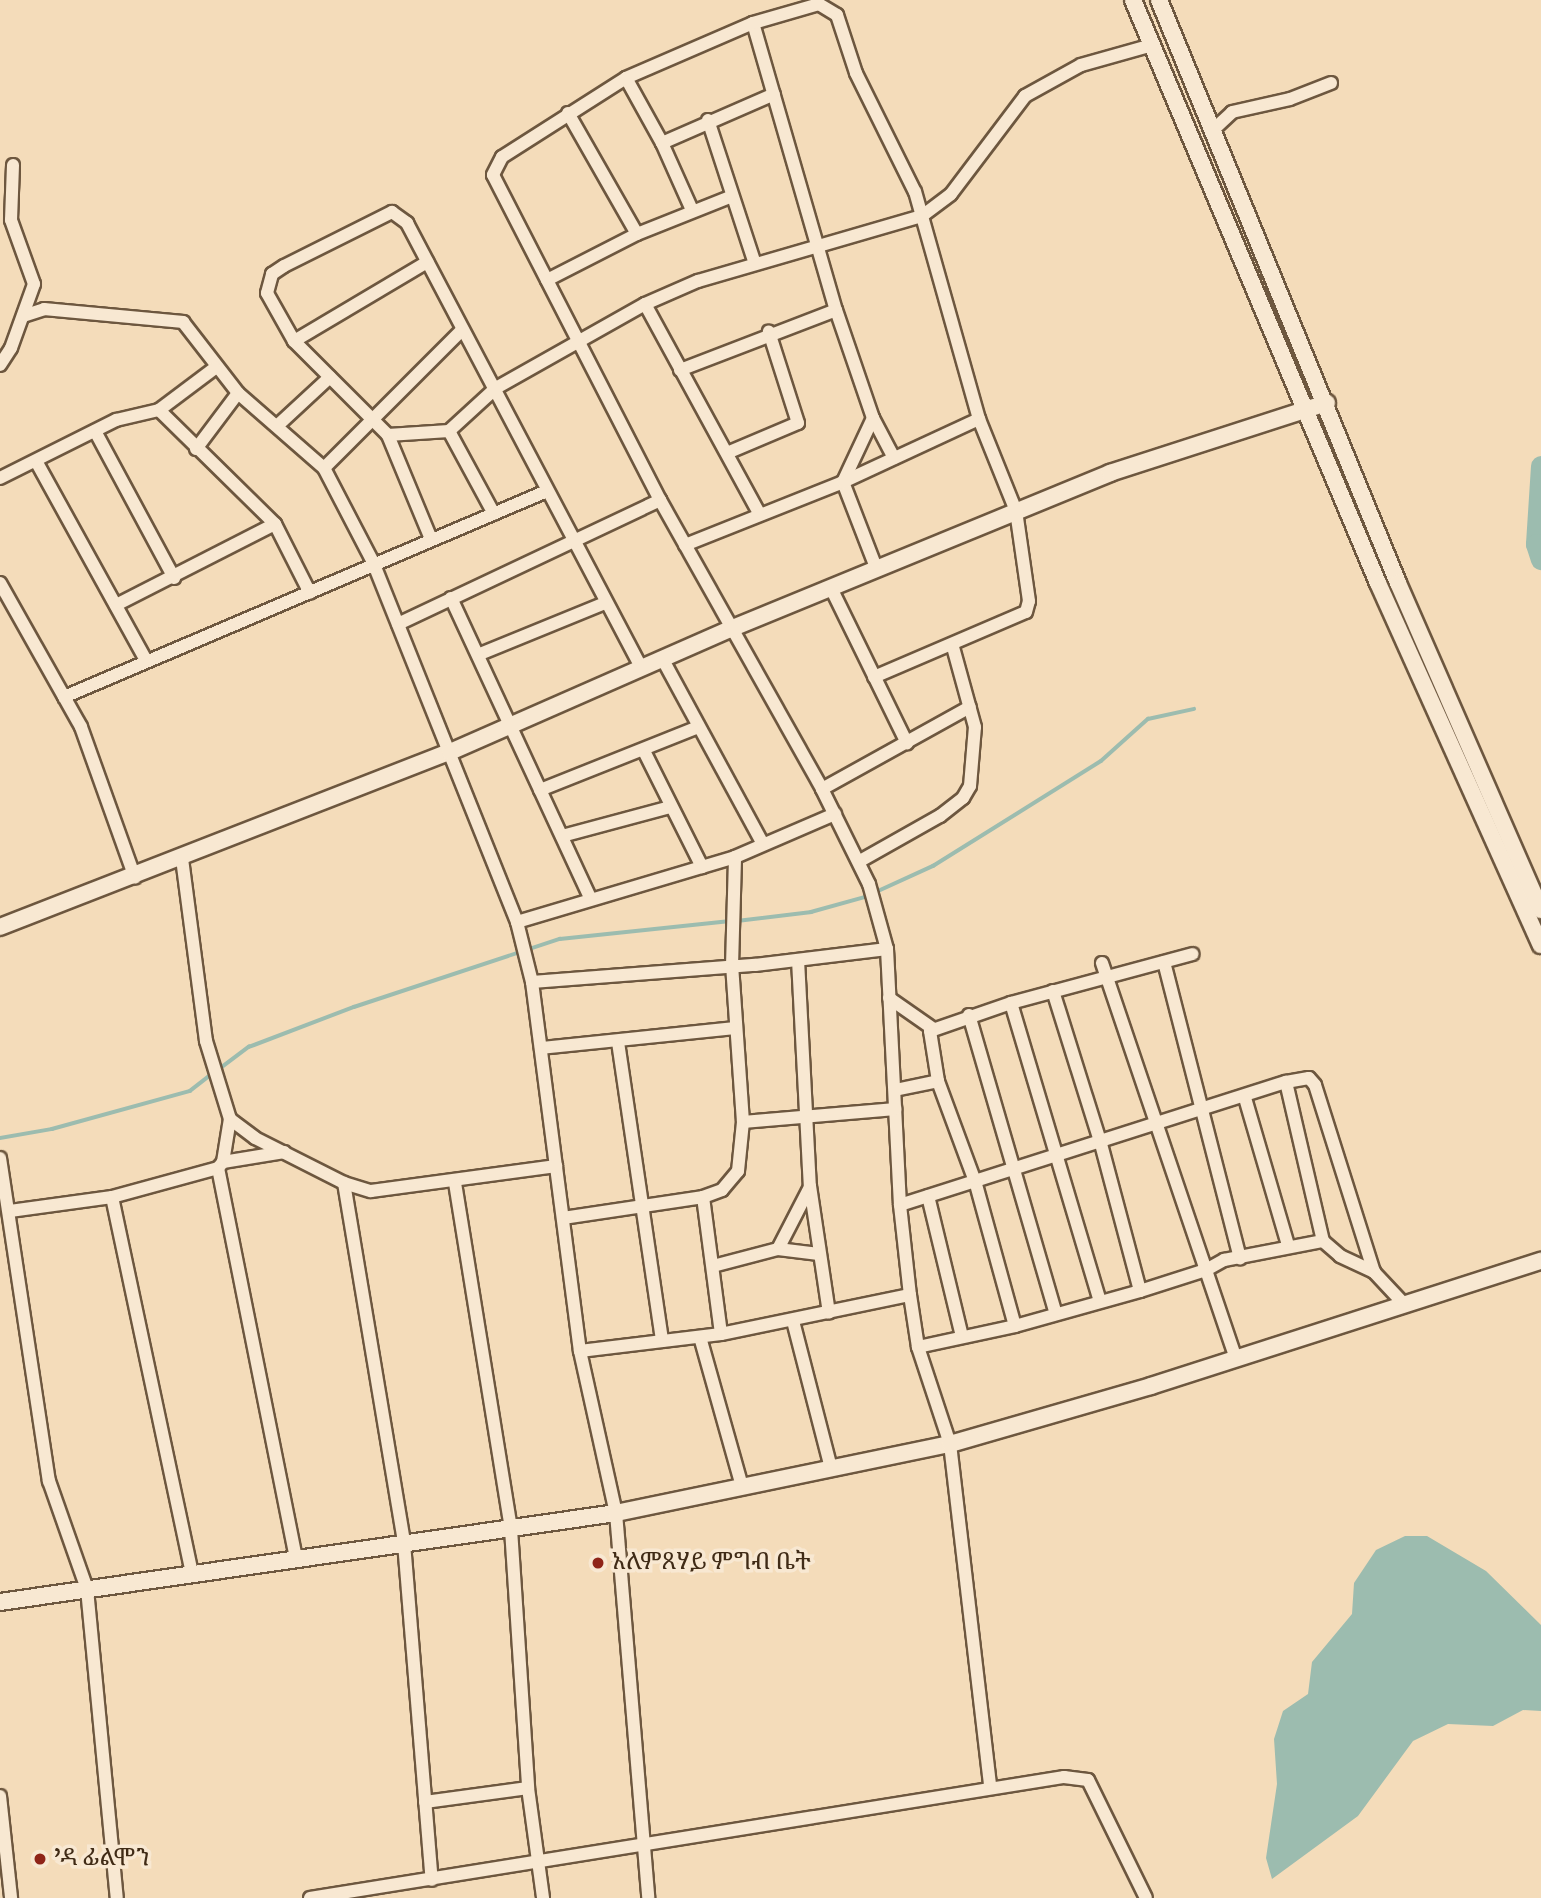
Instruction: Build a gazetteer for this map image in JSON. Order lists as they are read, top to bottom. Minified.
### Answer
{"places":["አለምጸሃይ ምግብ ቤት","'ዳ ፊልሞን"]}
